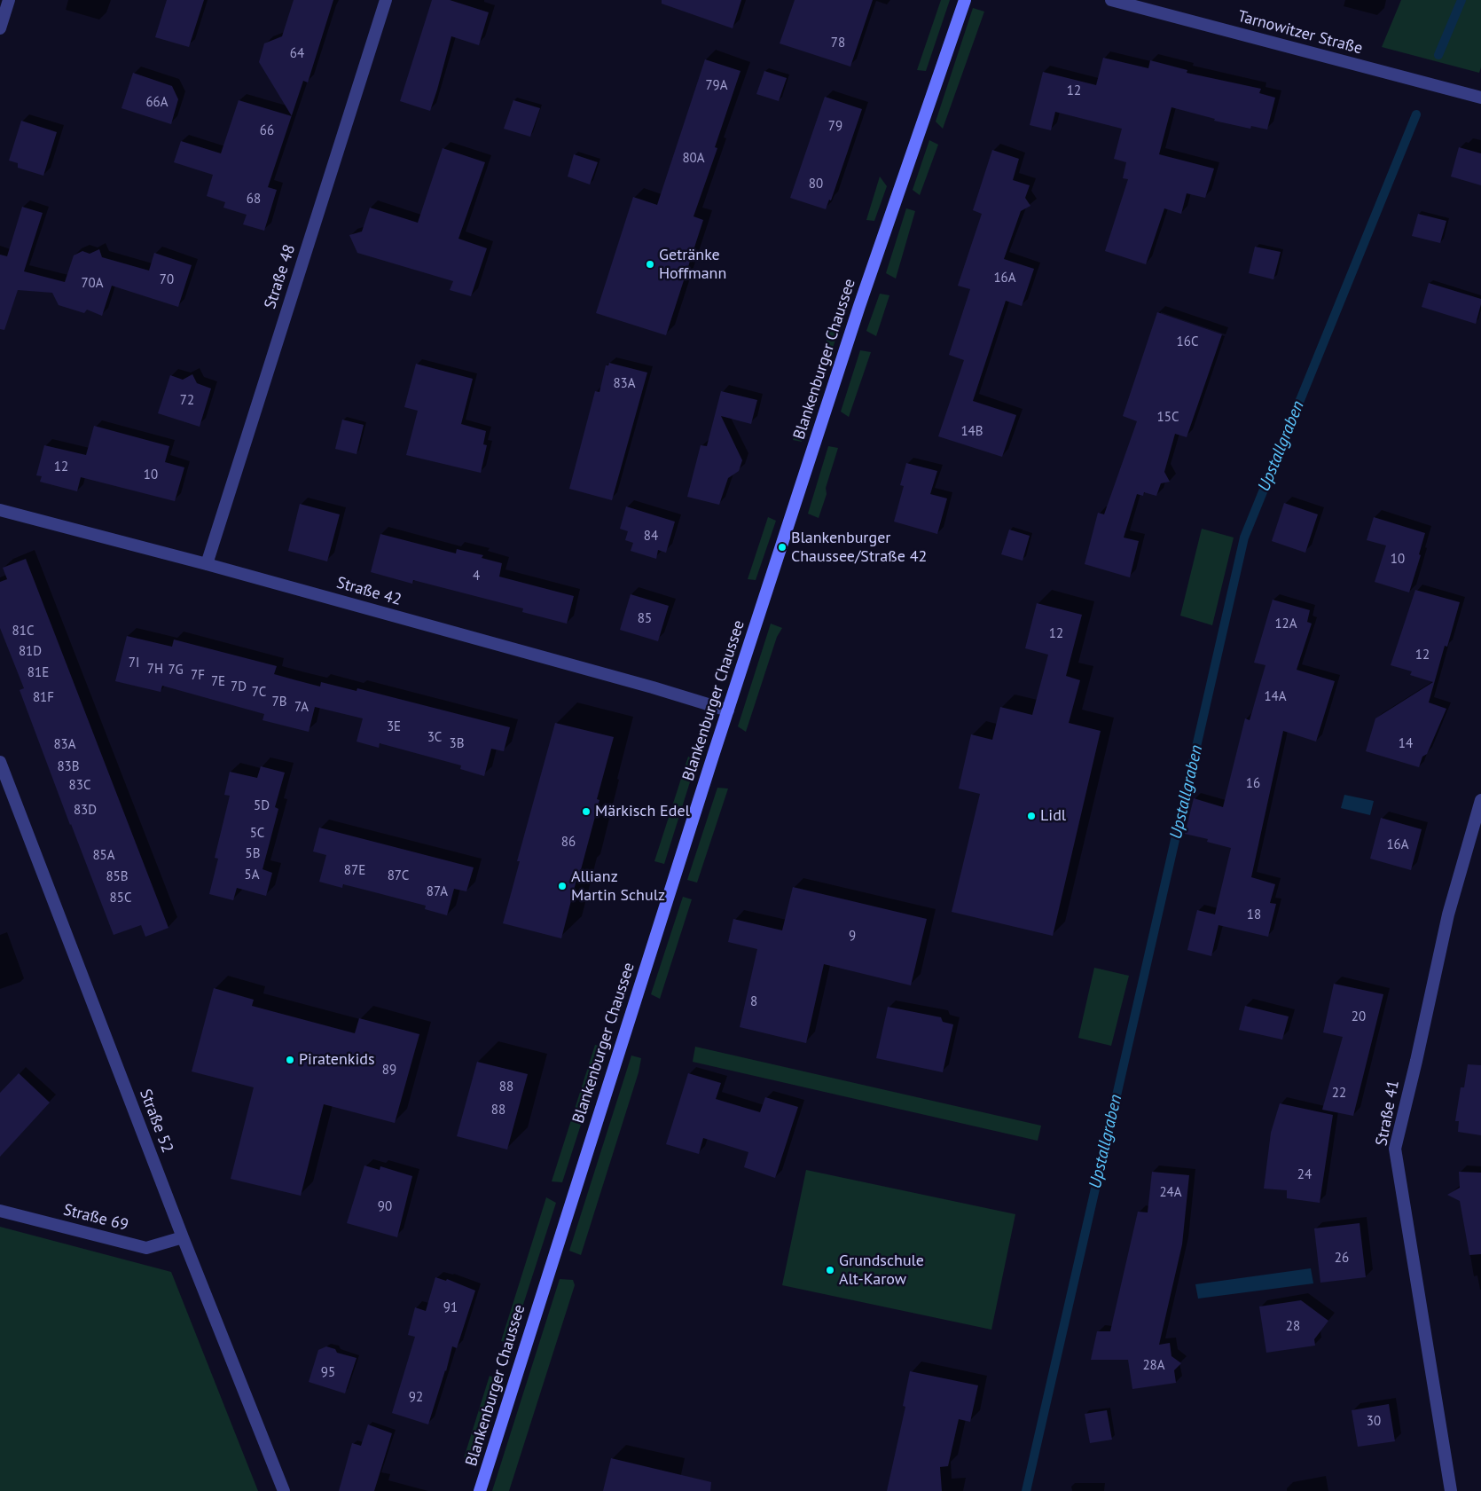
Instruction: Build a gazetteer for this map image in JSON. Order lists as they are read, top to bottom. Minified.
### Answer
{"streets":{"main road":["Blankenburger Chaussee"],"street":["Tarnowitzer Straße","Straße 48","Straße 42","Straße 41","Straße 52","Straße 69"]},"crossings":[["Straße 48","Straße 42"],["Blankenburger Chaussee","Straße 42"],["Straße 52","Straße 69"]],"water":["Upstallgraben"],"places":["Getränke Hoffmann","Blankenburger Chaussee/Straße 42","Märkisch Edel","Lidl","Allianz Martin Schulz","Piratenkids","Grundschule Alt-Karow"],"house_numbers":["78","64","79A","12","66A","79","66","80A","80","68","16A","70","70A","16C","83A","72","15C","14B","12","10","84","10","4","85","12A","81C","12","81D","12","7I","7H","7G","81E","7F","7E","7D","7C","14A","81F","7B","7A","3E","3C","3B","14","83A","83B","16","83C","5D","83D","5C","86","16A","5B","85A","87E","5A","87C","85B","87A","85C","18","9","8","20","89","88","22","88","24","24A","90","26","91","28","28A","95","92","30"]}
